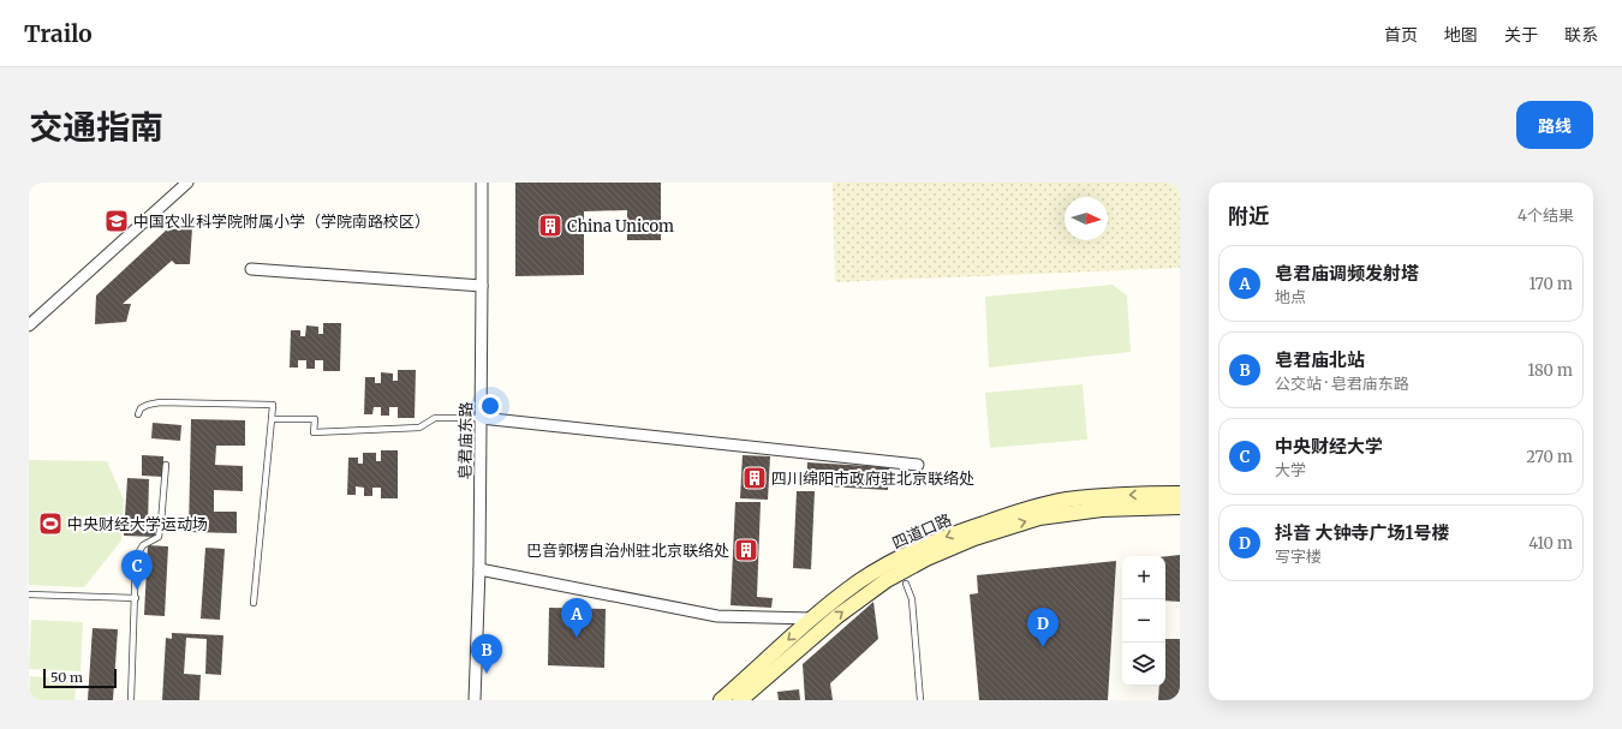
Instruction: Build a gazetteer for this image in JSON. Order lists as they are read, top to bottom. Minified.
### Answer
{"streets":{"street":["皂君庙东路","四道口路"]},"places":{"school or university":["中国农业科学院附属小学（学院南路校区）"],"building":["China Unicom","四川绵阳市政府驻北京联络处","巴音郭楞自治州驻北京联络处"],"sports":["中央财经大学运动场"]},"scale_bar":"50 m","north":"right","page":{"header":"Trailo","nav":["首页","地图","关于","联系"],"title":"交通指南","buttons":"路线","heading":["附近","4个结果"],"list":[{"mark":"A","name":"皂君庙调频发射塔","note":"地点","value":"170 m"},{"mark":"B","name":"皂君庙北站","note":"公交站 · 皂君庙东路","value":"180 m"},{"mark":"C","name":"中央财经大学","note":"大学","value":"270 m"},{"mark":"D","name":"抖音 大钟寺广场1号楼","note":"写字楼","value":"410 m"}],"pins":["C","A","D","B"],"map_buttons":["+","−"],"scale":"50 m"}}
